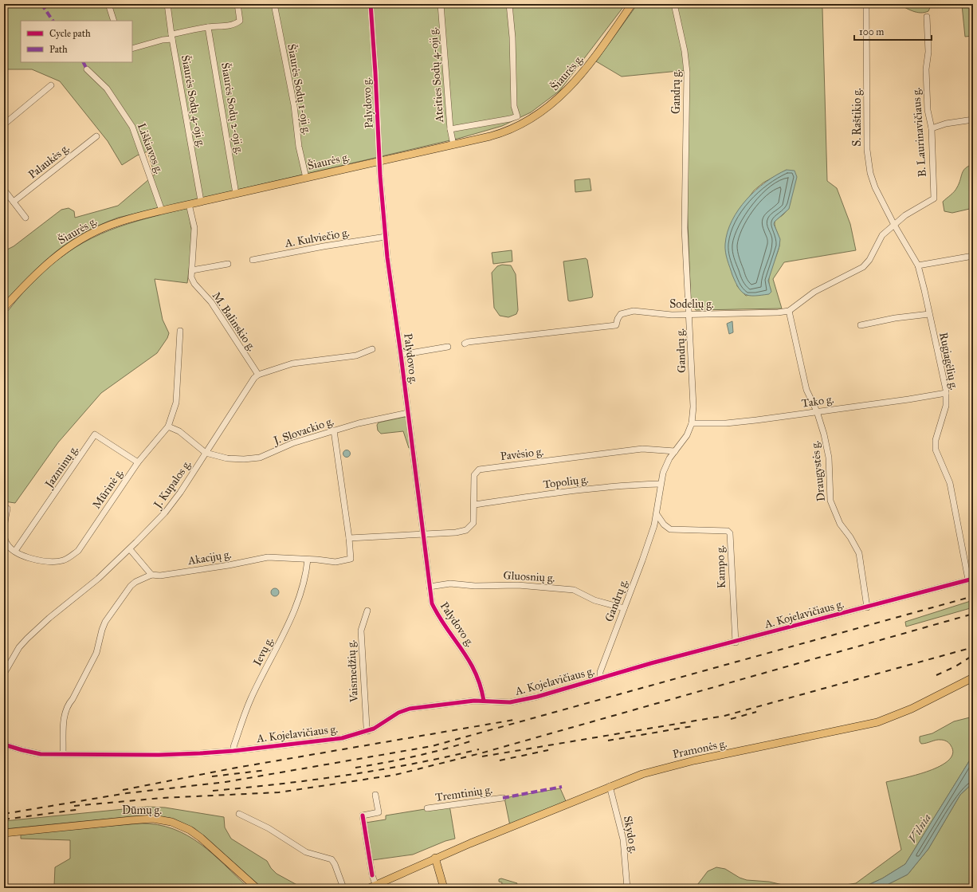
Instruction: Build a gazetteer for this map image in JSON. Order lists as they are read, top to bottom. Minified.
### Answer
{"streets":{"main road":["Šiaurės g.","Pramonės g.","Dūmų g."],"street":["Ateities Sodų 4-oji g.","Šiaurės Sodų 1-oji g.","Gandrų g.","Šiaurės Sodų 4-oji g.","Palydovo g.","Šiaurės Sodų 2-oji g.","S. Raštikio g.","B. Laurinavičiaus g.","Liškiavos g.","Palaukės g.","A. Kulviečio g.","Sodelių g.","M. Balinskio g.","Rugiagėlių g.","Tako g.","J. Slovackio g.","Pavėsio g.","Jazminų g.","Draugystės g.","Topolių g.","J. Kupalos g.","Mūrinė g.","Akacijų g.","Kampo g.","Gluosnių g.","A. Kojelavičiaus g.","Ievų g.","Vaismedžių g.","Tremtinių g.","Skydo g."]},"crossings":[["Šiaurės g.","Ateities Sodų 4-oji g."],["Šiaurės g.","Šiaurės Sodų 1-oji g."],["Šiaurės g.","Šiaurės Sodų 4-oji g."],["Šiaurės g.","Palydovo g."],["Šiaurės g.","Šiaurės Sodų 2-oji g."],["Šiaurės g.","Liškiavos g."],["Šiaurės g.","M. Balinskio g."],["Gandrų g.","Sodelių g."],["Gandrų g.","Tako g."],["Gandrų g.","Pavėsio g."],["Gandrų g.","Topolių g."],["Gandrų g.","Kampo g."],["Gandrų g.","Gluosnių g."],["Gandrų g.","A. Kojelavičiaus g."],["Palydovo g.","A. Kulviečio g."],["Palydovo g.","J. Slovackio g."],["Palydovo g.","Pavėsio g."],["Palydovo g.","Gluosnių g."],["Palydovo g.","A. Kojelavičiaus g."],["S. Raštikio g.","B. Laurinavičiaus g."],["S. Raštikio g.","Rugiagėlių g."],["B. Laurinavičiaus g.","Rugiagėlių g."],["Sodelių g.","Draugystės g."],["M. Balinskio g.","J. Kupalos g."],["Rugiagėlių g.","Tako g."],["Rugiagėlių g.","A. Kojelavičiaus g."],["Tako g.","Draugystės g."],["J. Slovackio g.","J. Kupalos g."],["J. Slovackio g.","Akacijų g."],["Pavėsio g.","Topolių g."],["Pavėsio g.","Akacijų g."],["Jazminų g.","Mūrinė g."],["Draugystės g.","A. Kojelavičiaus g."],["Akacijų g.","A. Kojelavičiaus g."],["Akacijų g.","Ievų g."],["Kampo g.","A. Kojelavičiaus g."],["A. Kojelavičiaus g.","Ievų g."],["A. Kojelavičiaus g.","Vaismedžių g."],["Pramonės g.","Skydo g."]],"water":["Vilnia"],"legend":["Cycle path","Path"],"scale_bar":"100 m"}
